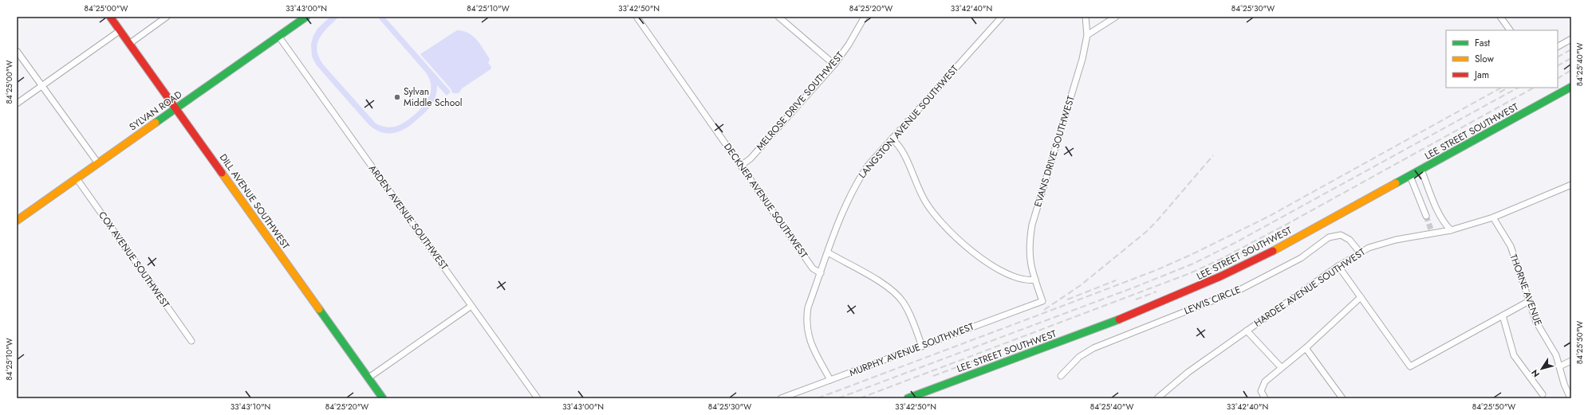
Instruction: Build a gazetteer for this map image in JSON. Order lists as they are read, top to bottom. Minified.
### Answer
{"streets":{"main road":["SYLVAN ROAD","LEE STREET SOUTHWEST","DILL AVENUE SOUTHWEST"],"street":["MELROSE DRIVE SOUTHWEST","LANGSTON AVENUE SOUTHWEST","EVANS DRIVE SOUTHWEST","DECKNER AVENUE SOUTHWEST","ARDEN AVENUE SOUTHWEST","COX AVENUE SOUTHWEST","HARDEE AVENUE SOUTHWEST","THORNE AVENUE","LEWIS CIRCLE","MURPHY AVENUE SOUTHWEST"]},"crossings":[["MELROSE DRIVE SOUTHWEST","DECKNER AVENUE SOUTHWEST"],["SYLVAN ROAD","DILL AVENUE SOUTHWEST"],["SYLVAN ROAD","ARDEN AVENUE SOUTHWEST"],["SYLVAN ROAD","COX AVENUE SOUTHWEST"],["LANGSTON AVENUE SOUTHWEST","DECKNER AVENUE SOUTHWEST"],["LANGSTON AVENUE SOUTHWEST","MURPHY AVENUE SOUTHWEST"],["EVANS DRIVE SOUTHWEST","MURPHY AVENUE SOUTHWEST"],["HARDEE AVENUE SOUTHWEST","THORNE AVENUE"],["HARDEE AVENUE SOUTHWEST","LEWIS CIRCLE"]],"places":["Sylvan Middle School"],"legend":["Fast","Slow","Jam"],"north":"bottom left","coordinates":["84°25'00\"W","33°43'00\"N","84°25'10\"W","33°42'50\"N","84°25'20\"W","33°42'40\"N","84°25'30\"W","84°25'40\"W","84°25'50\"W","33°43'10\"N"]}
